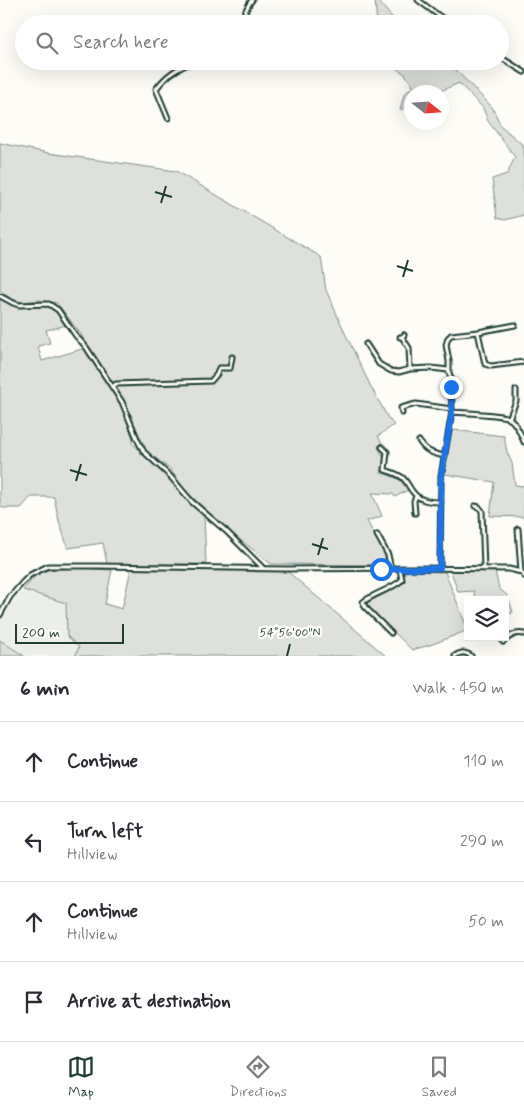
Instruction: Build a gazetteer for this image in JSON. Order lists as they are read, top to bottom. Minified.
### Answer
{"scale_bar":"200 m","north":"right","page":{"search":"Search here","scale":"200 m","heading":["6 min","Walk · 450 m"],"list":[["Continue","110 m"],["Turn left","Hillview","290 m"],["Continue","Hillview","50 m"],"Arrive at destination"],"nav":["Map","Directions","Saved"]},"coordinates":["54°56'00\"N"]}
